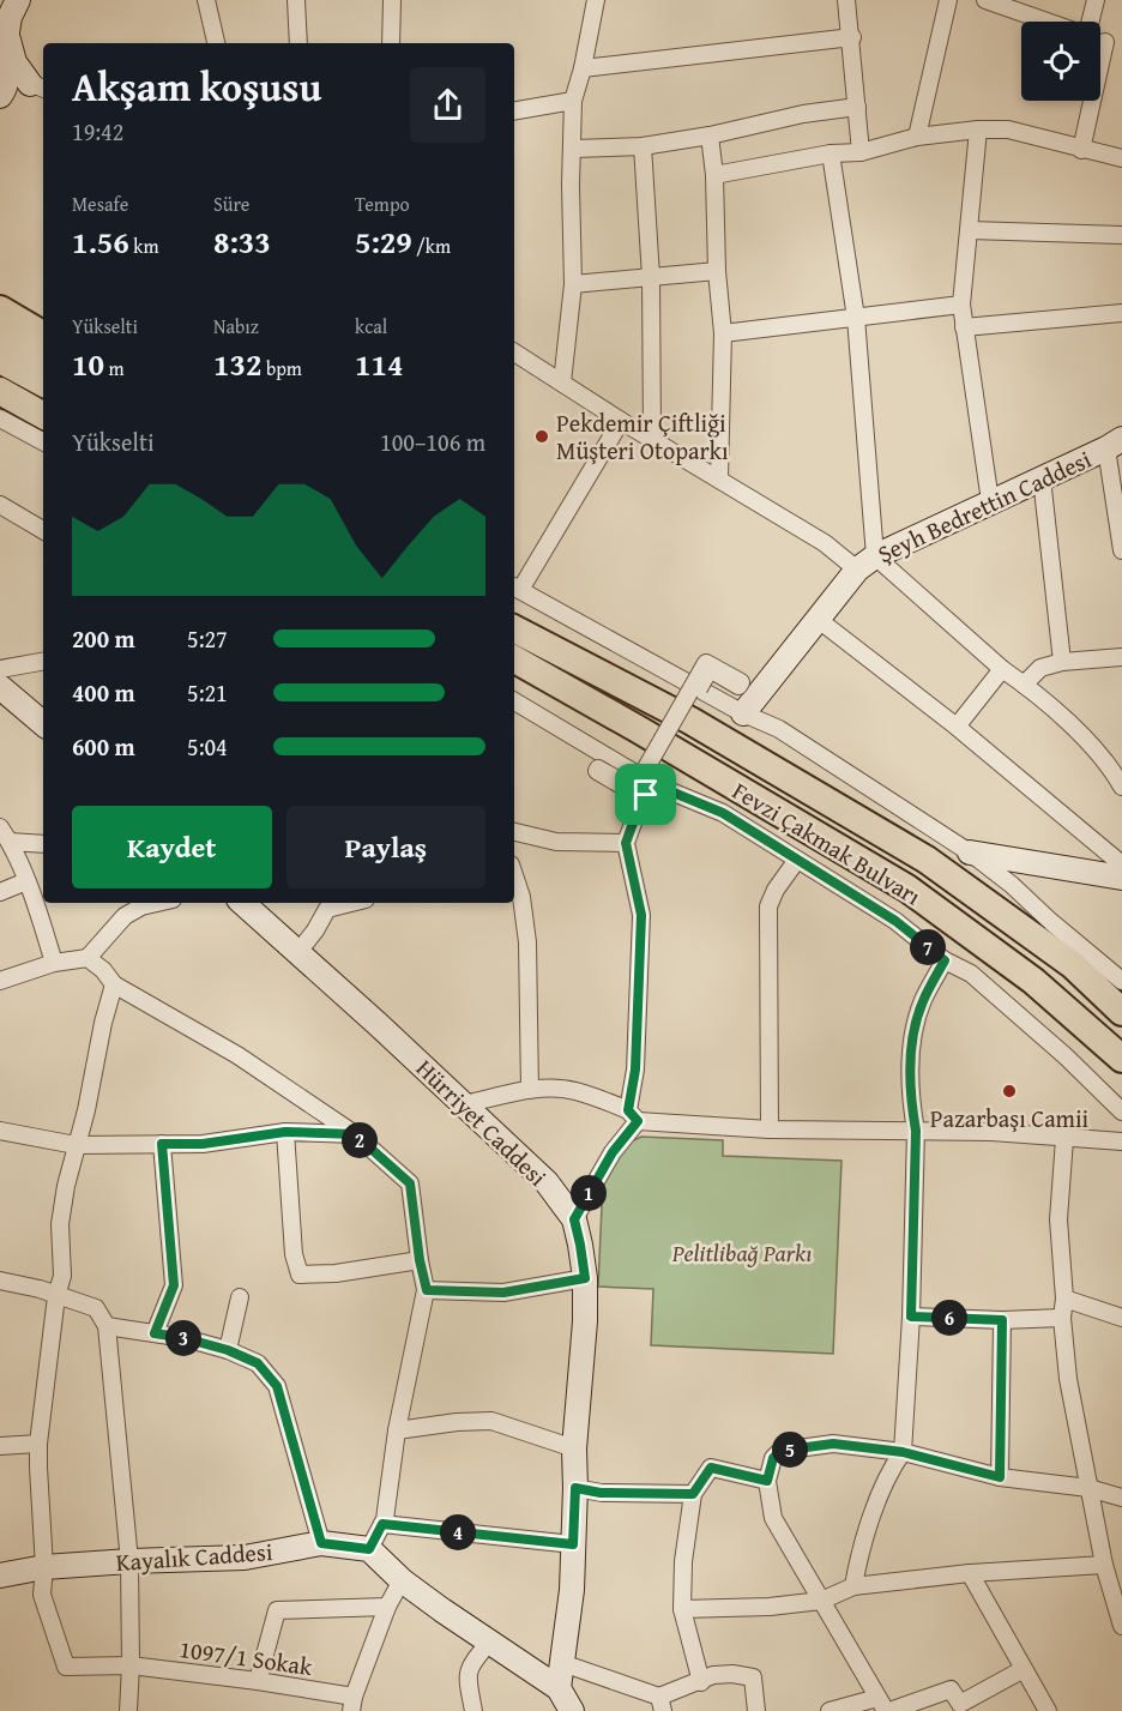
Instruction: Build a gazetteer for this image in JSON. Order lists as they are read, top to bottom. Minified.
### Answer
{"streets":{"main road":["Fevzi Çakmak Bulvarı"],"street":["Şeyh Bedrettin Caddesi","Hürriyet Caddesi","Kayalık Caddesi","1097/1 Sokak"]},"crossings":[["Kayalık Caddesi","1097/1 Sokak"]],"parks":["Pelitlibağ Parkı"],"places":["Pekdemir Çiftliği Müşteri Otoparkı","Pazarbaşı Camii"],"page":{"heading":["Akşam koşusu","19:42"],"stats":[["Mesafe","1.56 km"],["Süre","8:33"],["Tempo","5:29 /km"],["Yükselti","10 m"],["Nabız","132 bpm"],["kcal","114"]],"chart":["Yükselti","100–106 m"],"list":[{"name":"200 m","note":"5:27"},{"name":"400 m","note":"5:21"},{"name":"600 m","note":"5:04"}],"buttons":["Kaydet","Paylaş"],"pins":["7","2","1","6","3","5","4"]}}
